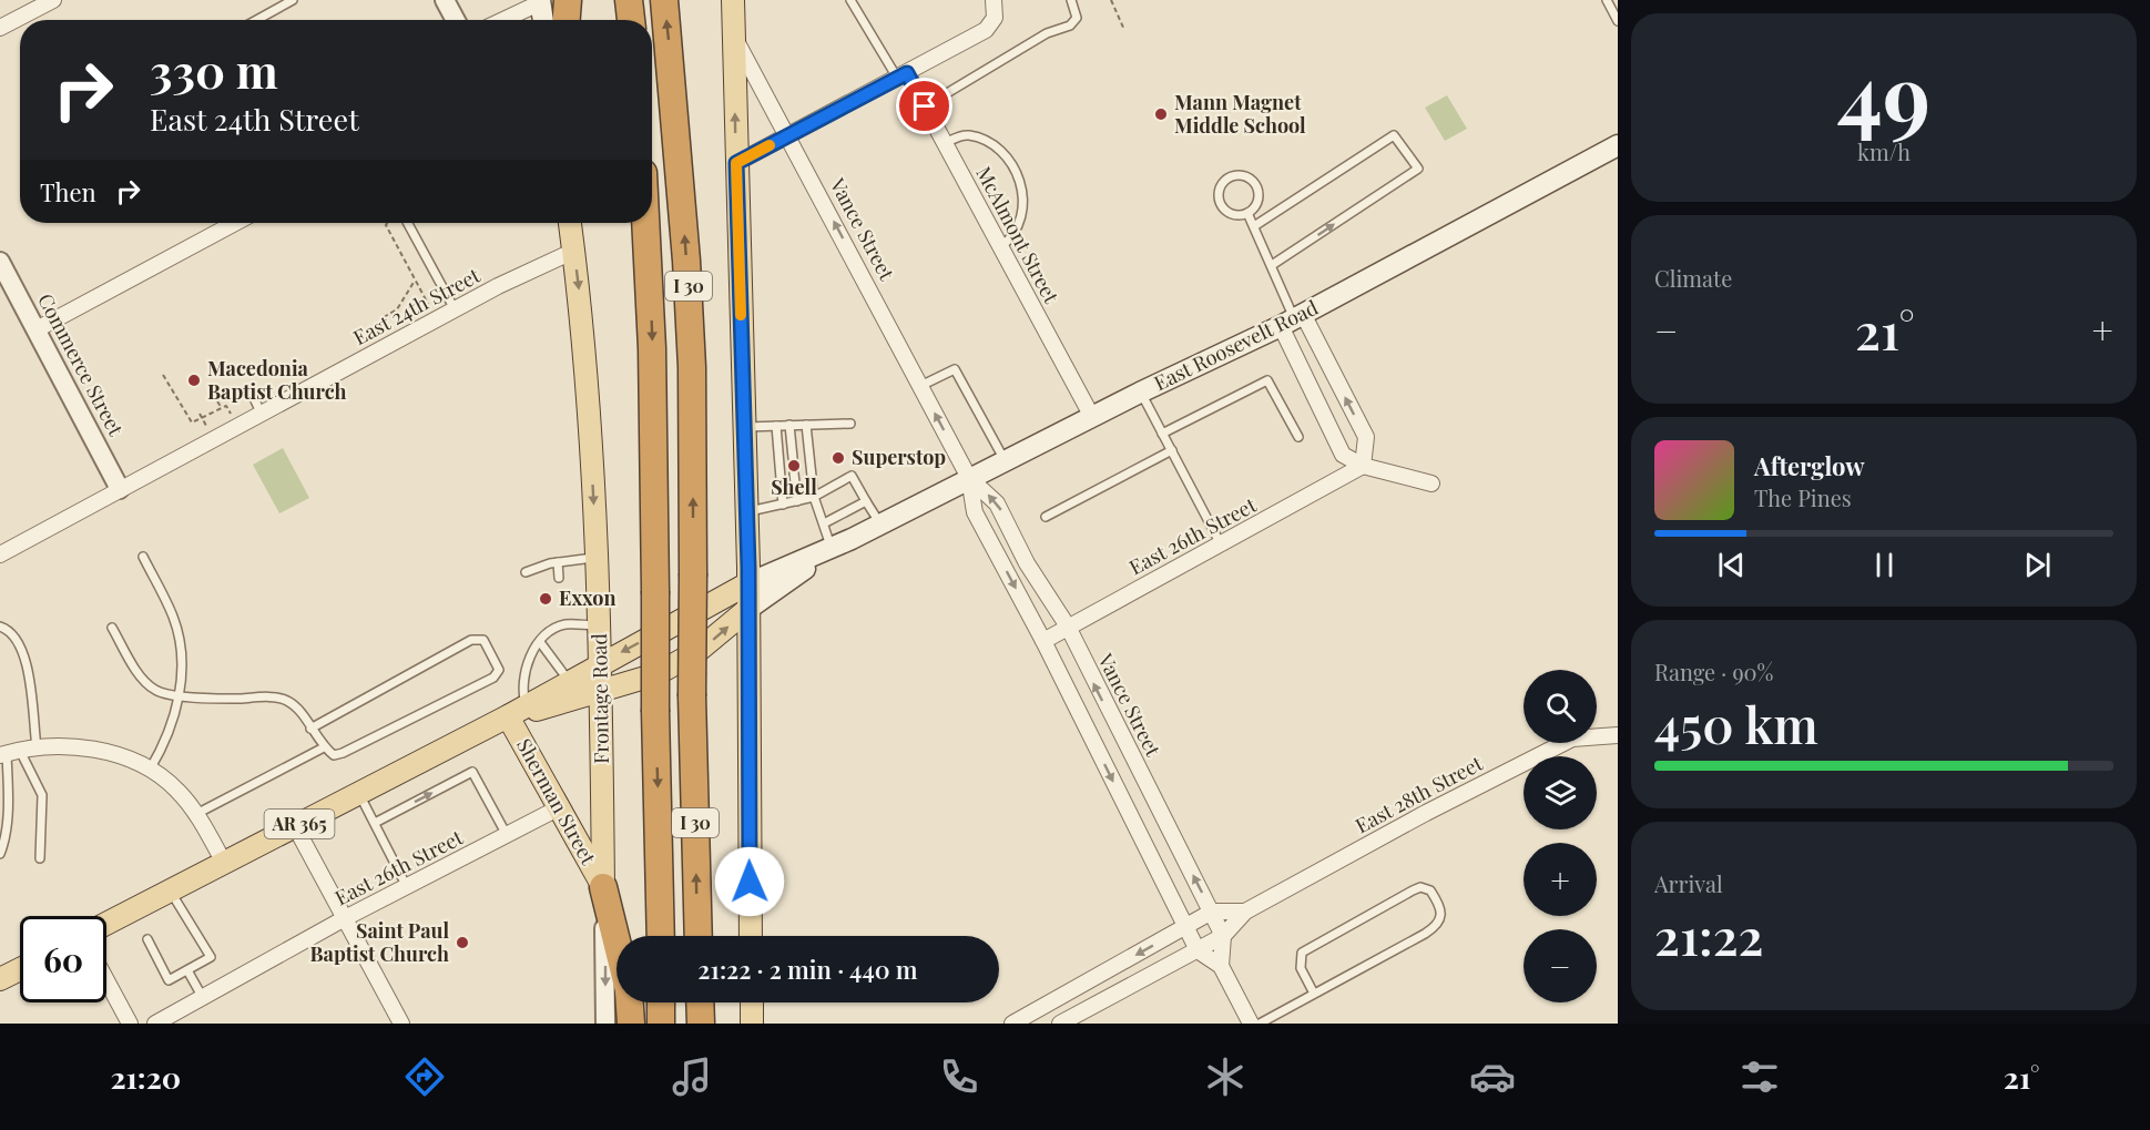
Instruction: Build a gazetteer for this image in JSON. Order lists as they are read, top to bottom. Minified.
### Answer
{"streets":{"highway":["I 30"],"main road":["East Roosevelt Road","Frontage Road","Sherman Street","AR 365"],"street":["Vance Street","McAlmont Street","East 24th Street","Commerce Street","East 26th Street","East 28th Street"]},"crossings":[["Vance Street","East Roosevelt Road"],["Vance Street","East 26th Street"],["Vance Street","East 28th Street"],["McAlmont Street","East Roosevelt Road"],["East 24th Street","Commerce Street"],["East 24th Street","Frontage Road"],["East Roosevelt Road","Frontage Road"],["East Roosevelt Road","Sherman Street"],["East 26th Street","Sherman Street"],["Frontage Road","Sherman Street"]],"places":["Mann Magnet Middle School","Macedonia Baptist Church","Superstop","Shell","Exxon","Saint Paul Baptist Church"],"page":{"tile":[["49","km/h"],"Climate",["Range · 90%","450 km"],["Arrival","21:22"]],"turn":["330 m","East 24th Street"],"then":"Then","heat":["−","21°","+"],"song":["Afterglow","The Pines"],"map_buttons":["+","−"],"limit":"60","trip":"21:22 · 2 min · 440 m","tabs":["21:20","21°"]}}
